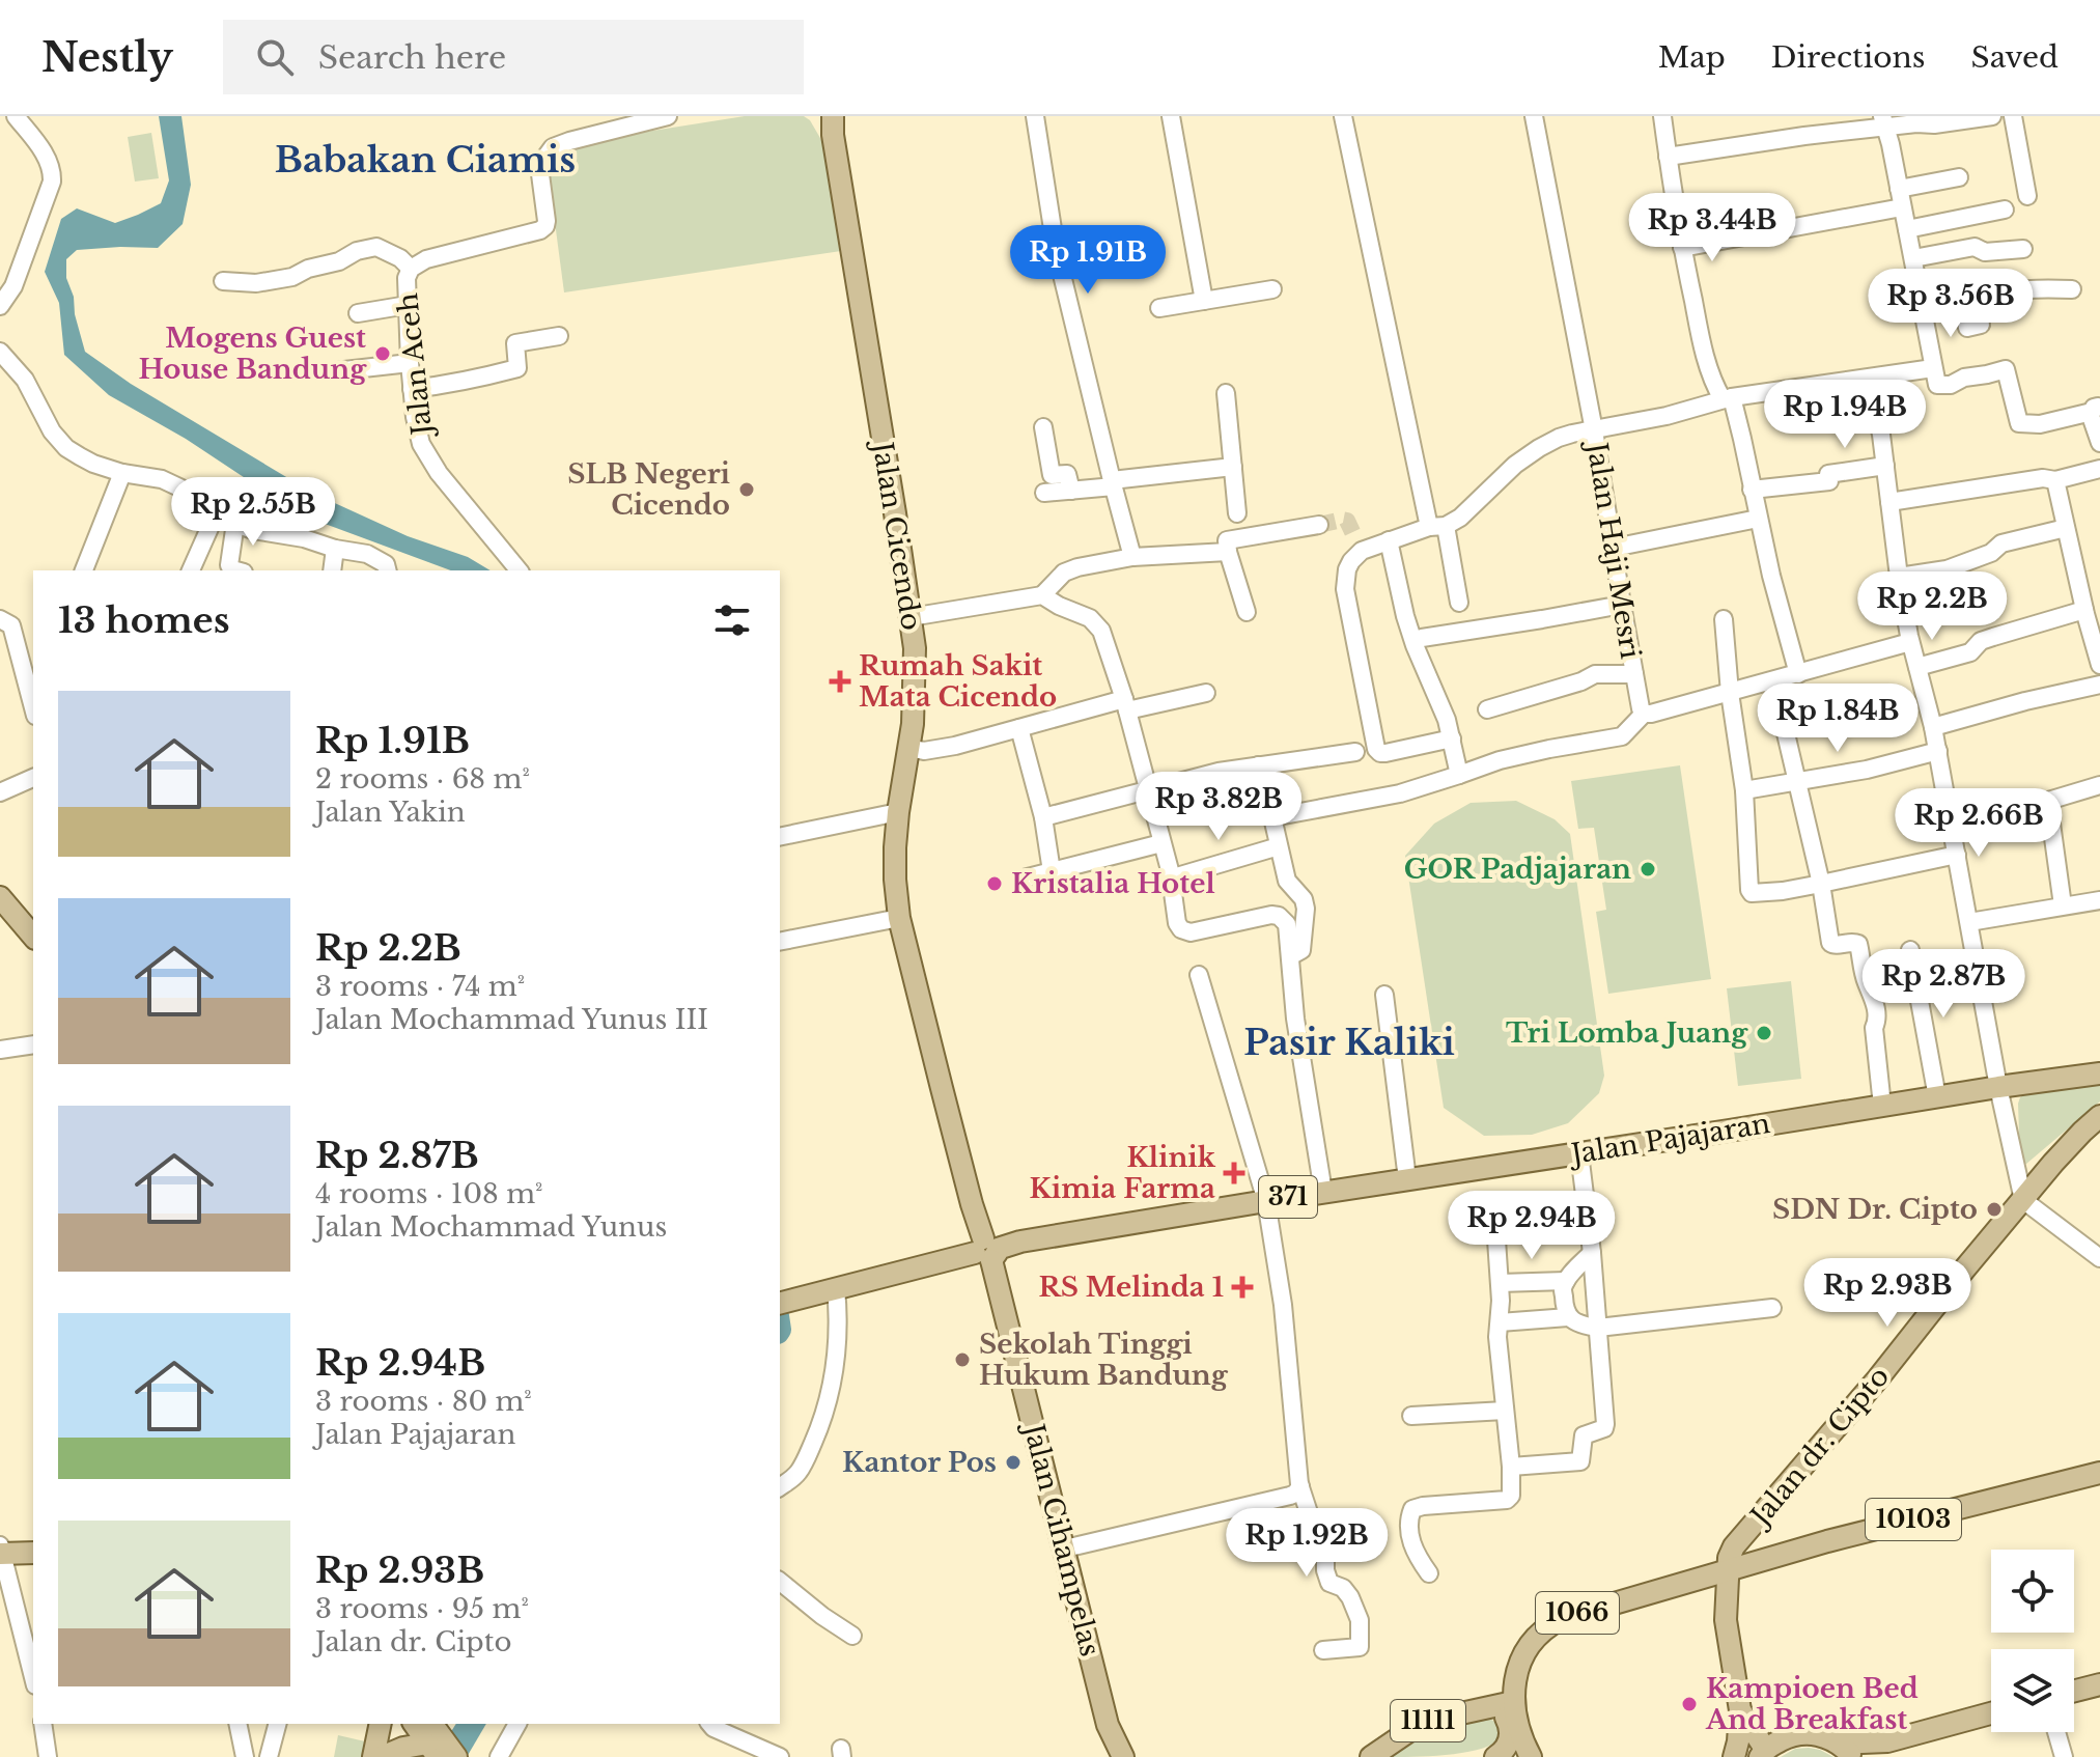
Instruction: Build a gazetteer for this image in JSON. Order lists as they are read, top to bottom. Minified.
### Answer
{"streets":{"main road":["Jalan Cicendo","Jalan Pajajaran","371","Jalan dr. Cipto","10103","Jalan Cihampelas","1066","11111"],"street":["Jalan Aceh","Jalan Haji Mesri"]},"crossings":[["Jalan Cicendo","Jalan Pajajaran"],["Jalan Cicendo","Jalan Cihampelas"],["Jalan Pajajaran","Jalan Cihampelas"],["Jalan dr. Cipto","10103"],["Jalan dr. Cipto","1066"],["10103","1066"],["1066","11111"]],"districts":["Babakan Ciamis","Pasir Kaliki"],"places":{"other":["Mogens Guest House Bandung","SLB Negeri Cicendo","GOR Padjajaran","Kristalia Hotel","Tri Lomba Juang","SDN Dr. Cipto","Sekolah Tinggi Hukum Bandung","Kantor Pos","Kampioen Bed And Breakfast"],"health":["Rumah Sakit Mata Cicendo","Klinik Kimia Farma","RS Melinda 1"]},"page":{"header":"Nestly","search":"Search here","nav":["Map","Directions","Saved"],"price":["Rp 3.44B","Rp 1.91B","Rp 3.56B","Rp 1.94B","Rp 2.55B","Rp 2.2B","Rp 1.84B","Rp 3.82B","Rp 2.66B","Rp 2.87B","Rp 2.94B","Rp 2.93B","Rp 1.92B"],"heading":"13 homes","list":[{"name":"Rp 1.91B","note":"2 rooms · 68 m² · Jalan Yakin"},{"name":"Rp 2.2B","note":"3 rooms · 74 m² · Jalan Mochammad Yunus III"},{"name":"Rp 2.87B","note":"4 rooms · 108 m² · Jalan Mochammad Yunus"},{"name":"Rp 2.94B","note":"3 rooms · 80 m² · Jalan Pajajaran"},{"name":"Rp 2.93B","note":"3 rooms · 95 m² · Jalan dr. Cipto"}]}}
